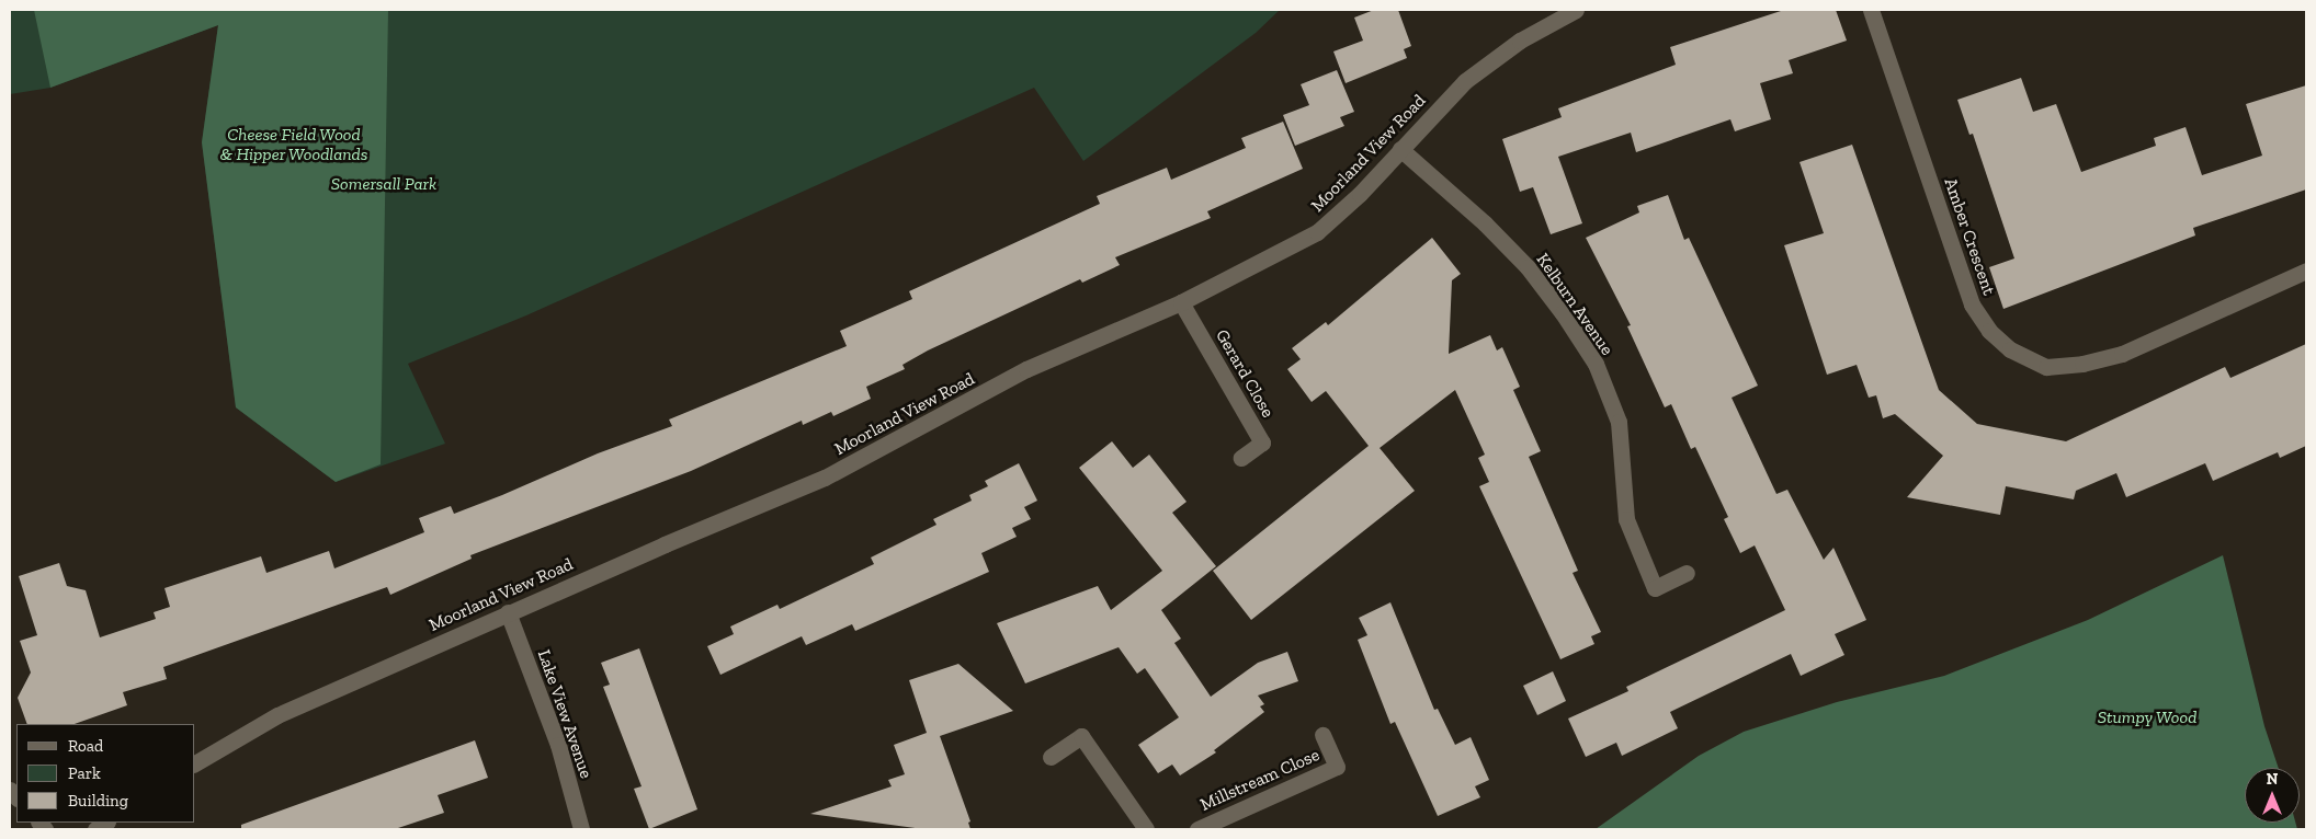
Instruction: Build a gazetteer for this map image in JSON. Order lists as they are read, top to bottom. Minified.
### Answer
{"streets":{"street":["Moorland View Road","Amber Crescent","Kelburn Avenue","Gerard Close","Lake View Avenue","Millstream Close"]},"crossings":[["Moorland View Road","Kelburn Avenue"],["Moorland View Road","Gerard Close"],["Moorland View Road","Lake View Avenue"]],"parks":["Cheese Field Wood & Hipper Woodlands","Somersall Park","Stumpy Wood"],"legend":["Road","Park","Building"],"north":"top"}
